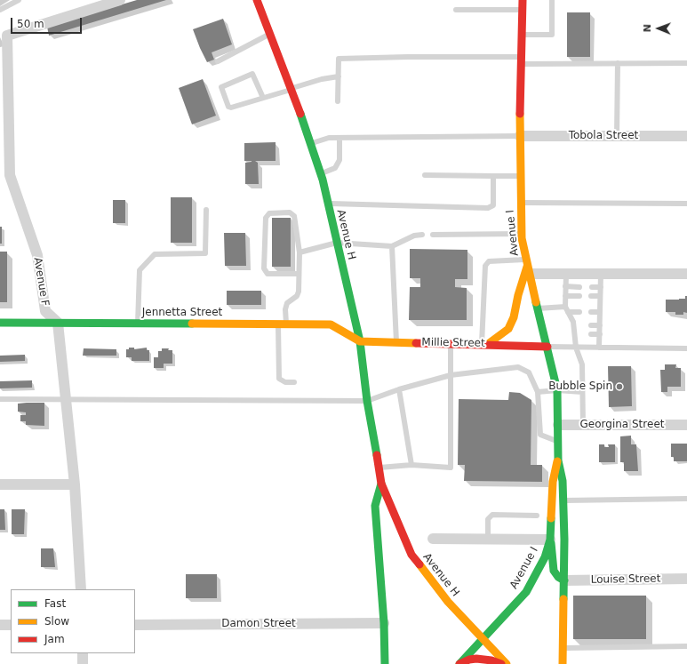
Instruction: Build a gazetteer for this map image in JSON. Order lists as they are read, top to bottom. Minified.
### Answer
{"streets":{"main road":["Avenue I","Avenue H","Jennetta Street","Millie Street"],"street":["Tobola Street","Avenue F","Georgina Street","Louise Street","Damon Street"]},"crossings":[["Tobola Street","Avenue I"],["Avenue I","Avenue H"],["Avenue I","Millie Street"],["Avenue I","Georgina Street"],["Avenue I","Louise Street"],["Avenue H","Jennetta Street"],["Avenue H","Millie Street"],["Avenue H","Damon Street"],["Avenue F","Jennetta Street"],["Jennetta Street","Millie Street"]],"places":["Bubble Spin"],"legend":["Fast","Slow","Jam"],"scale_bar":"50 m","north":"left"}
